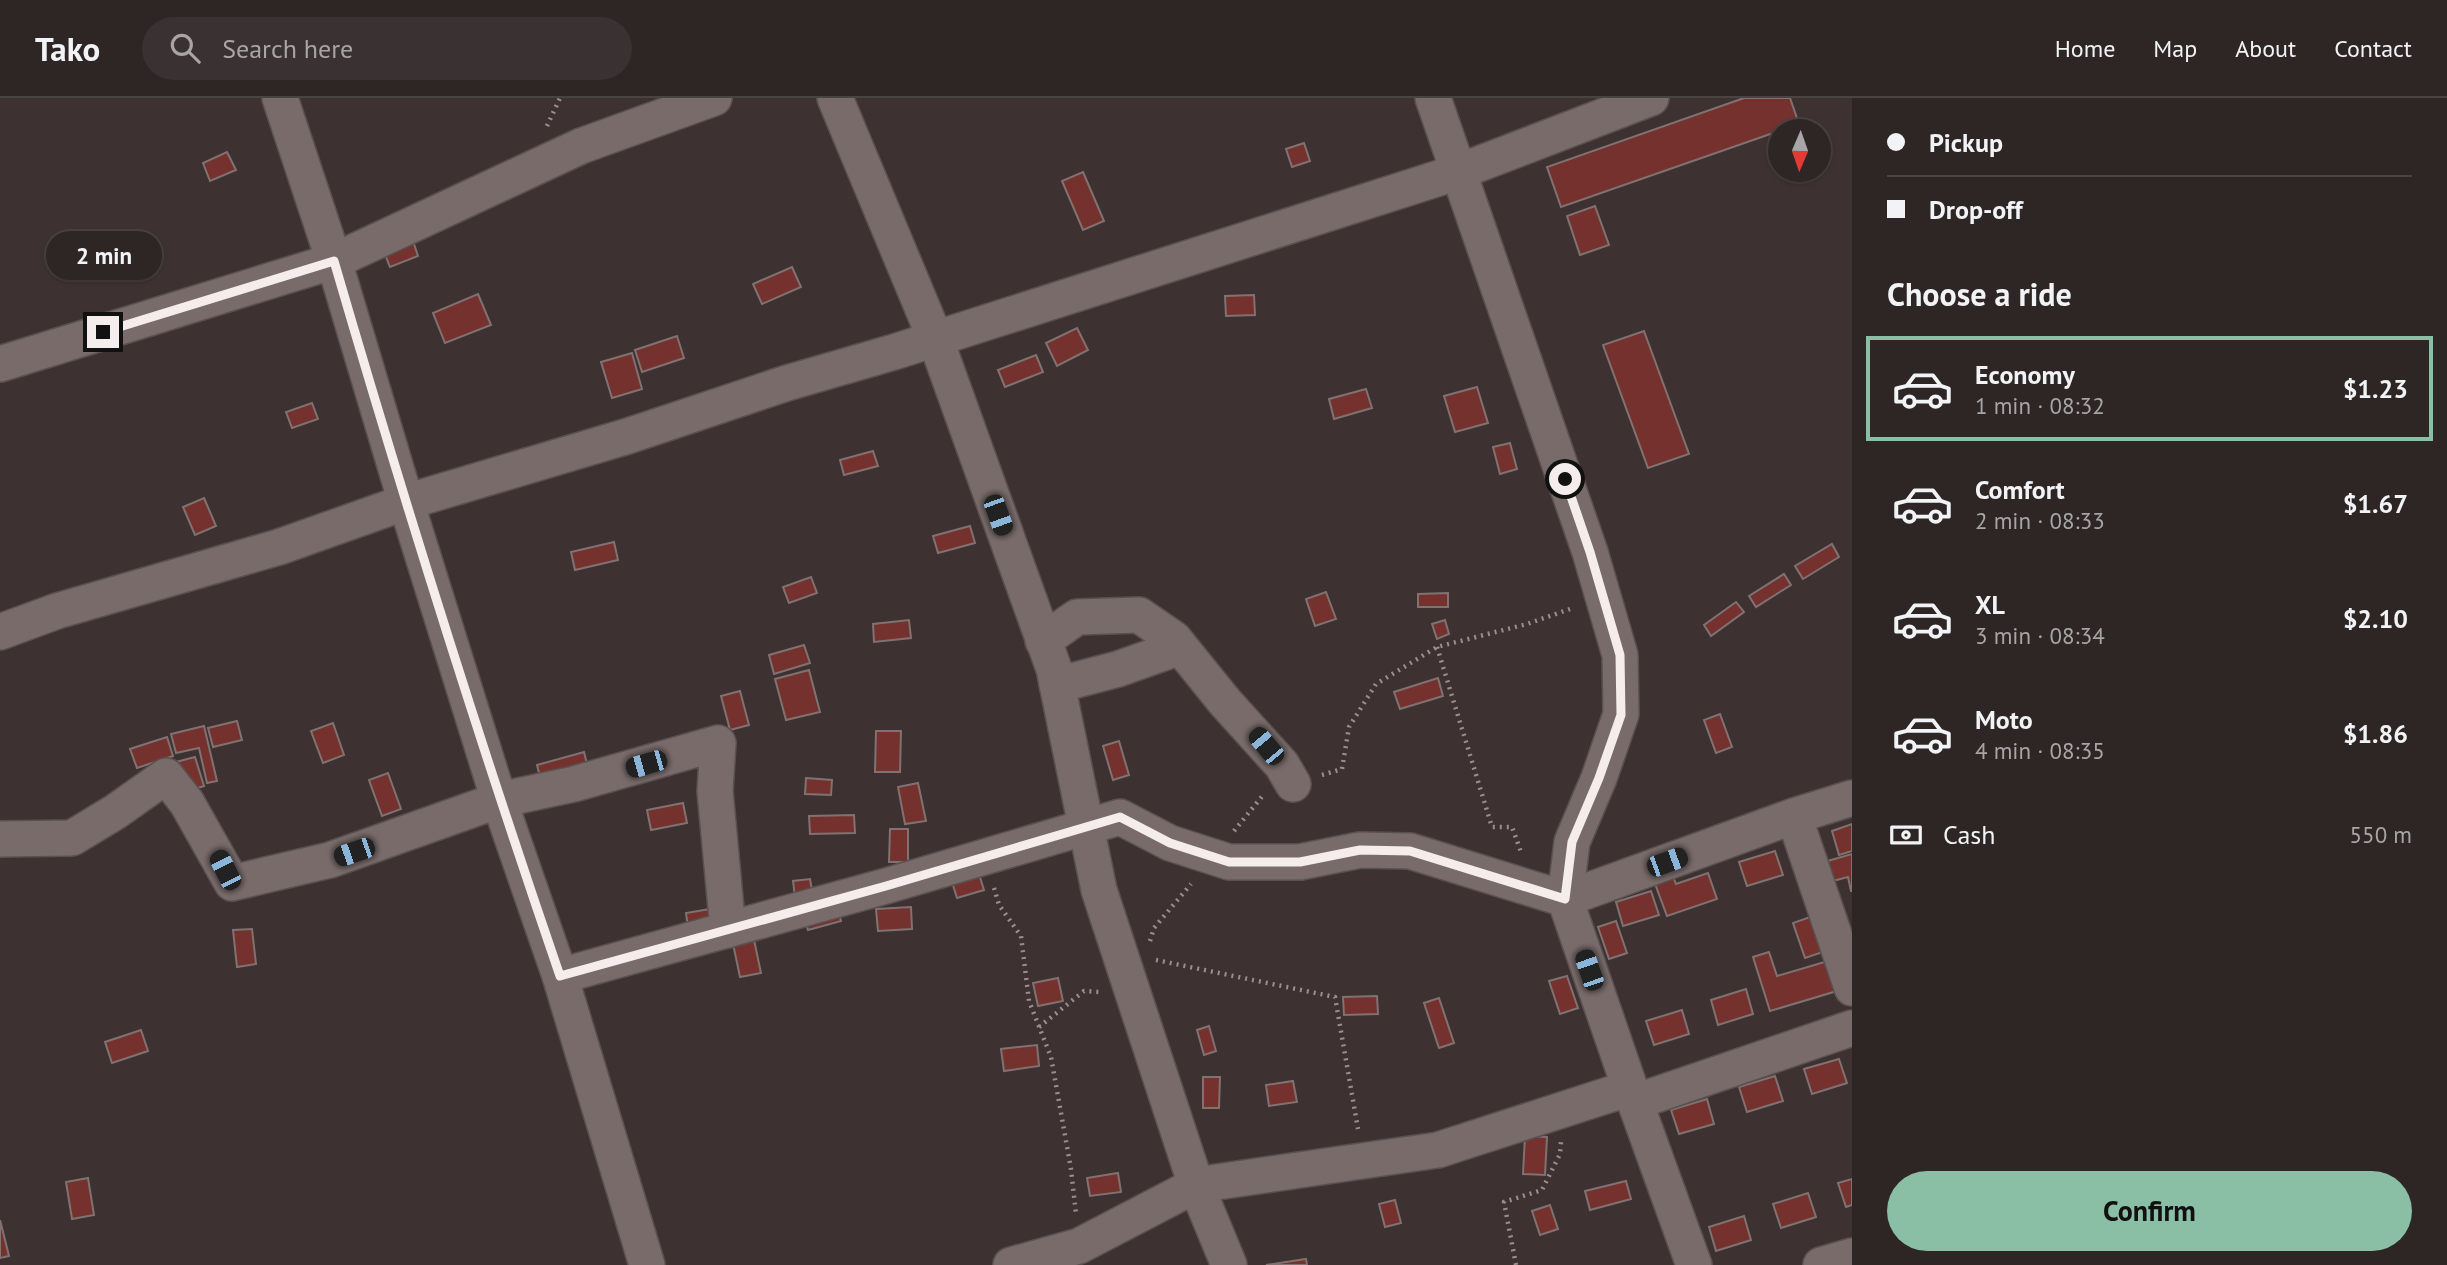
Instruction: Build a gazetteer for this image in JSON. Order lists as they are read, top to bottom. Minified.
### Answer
{"north":"bottom","page":{"header":"Tako","search":"Search here","nav":["Home","Map","About","Contact"],"banner":["Pickup","Drop-off"],"bubble":"2 min","heading":"Choose a ride","list":[{"name":"Economy","note":"1 min · 08:32","value":"$1.23"},{"name":"Comfort","note":"2 min · 08:33","value":"$1.67"},{"name":"XL","note":"3 min · 08:34","value":"$2.10"},{"name":"Moto","note":"4 min · 08:35","value":"$1.86"}],"pay":["Cash","550 m"],"buttons":"Confirm"}}
